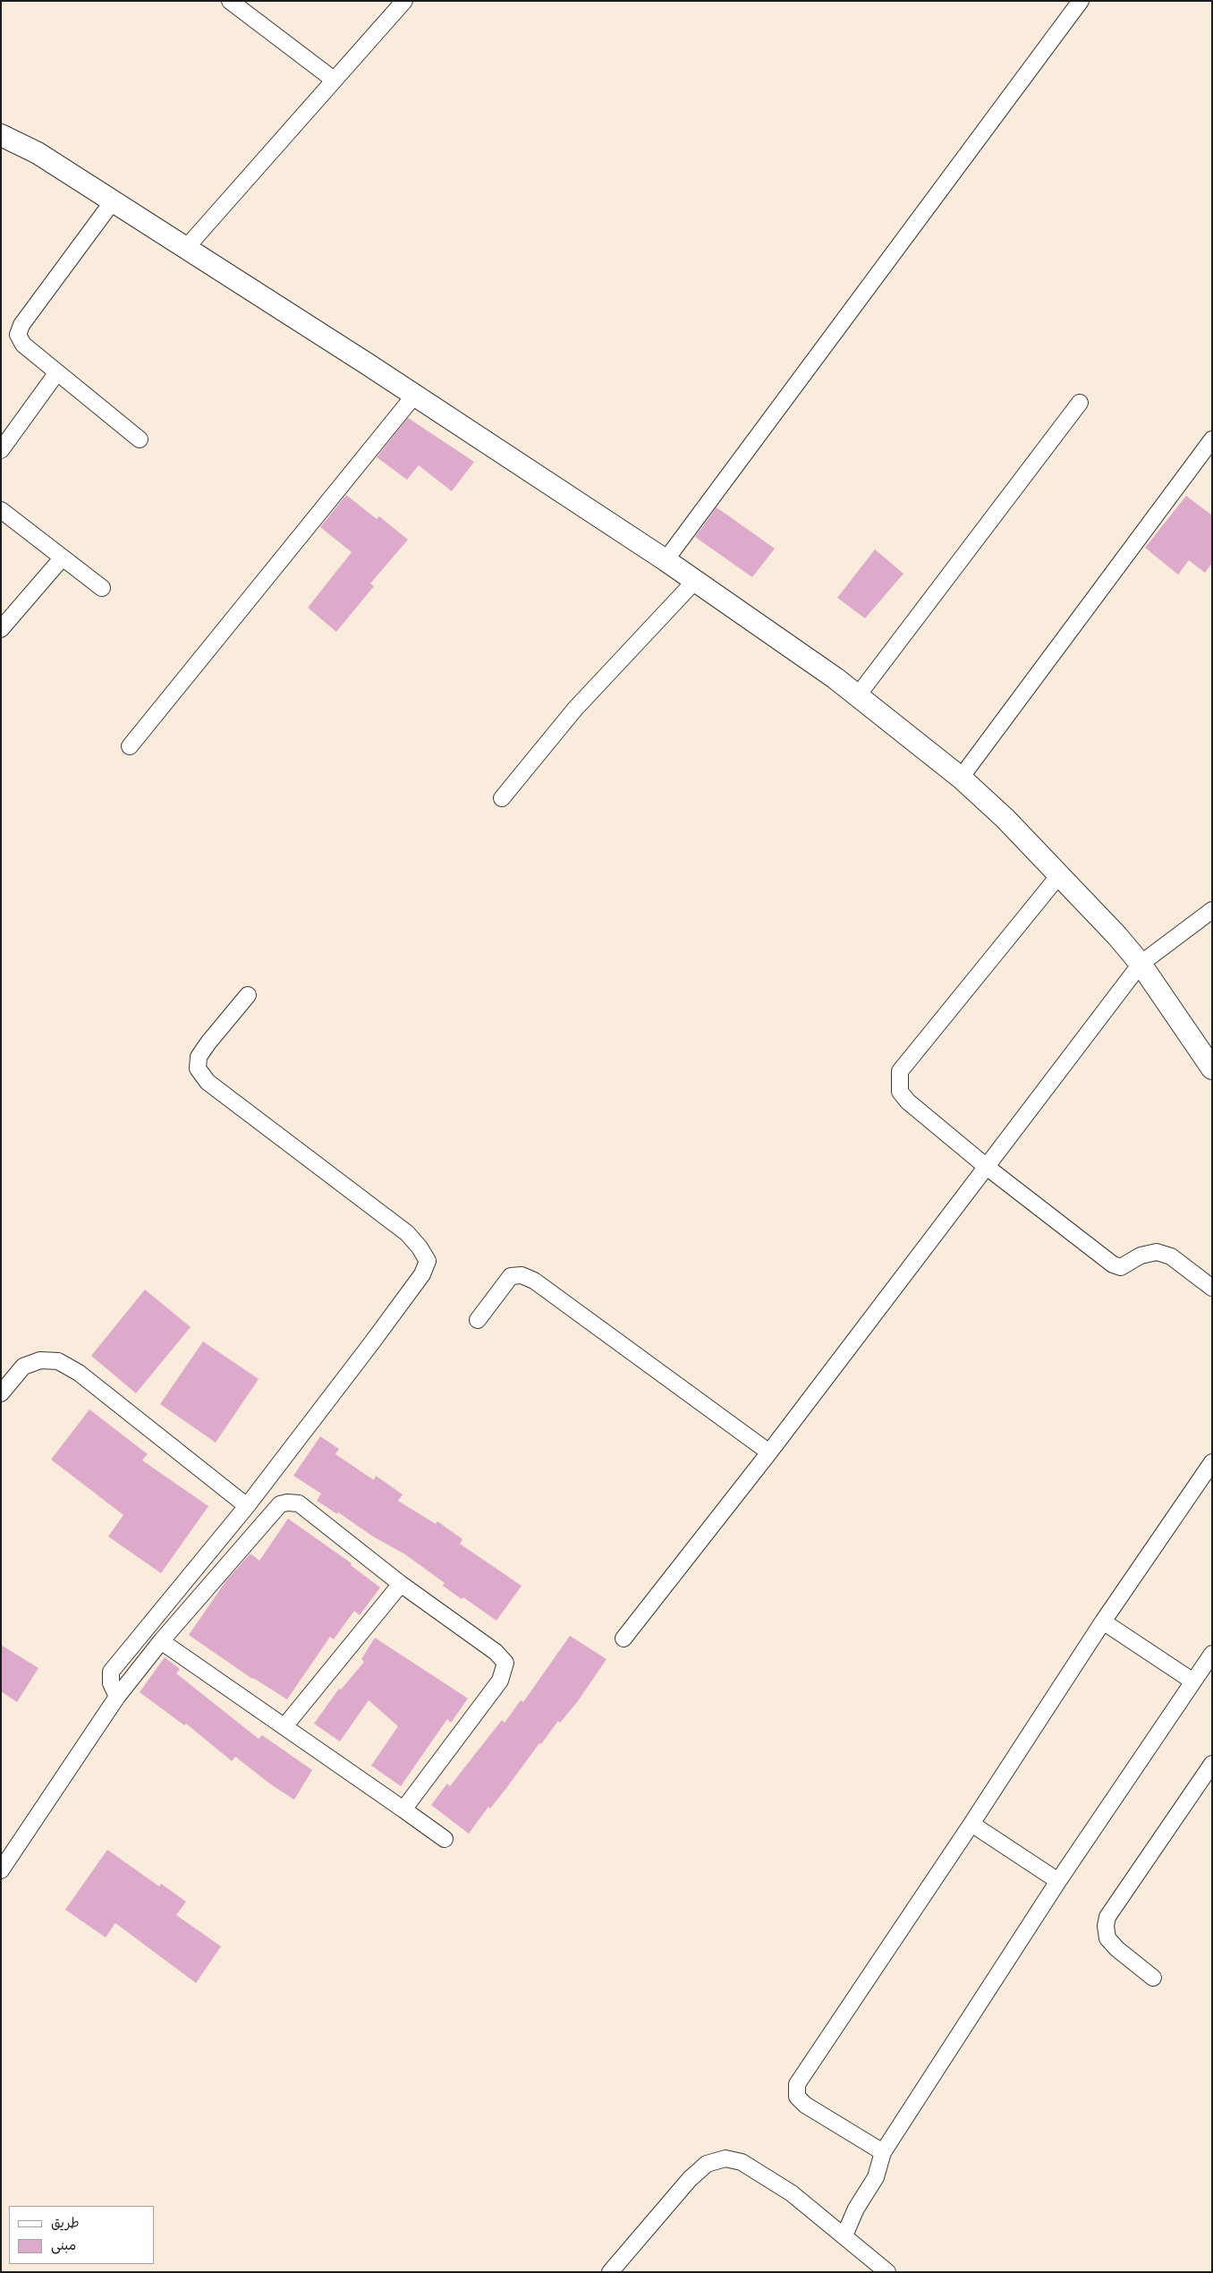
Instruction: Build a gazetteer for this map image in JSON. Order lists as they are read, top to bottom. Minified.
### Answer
{"legend":["طريق","مبنى"]}
